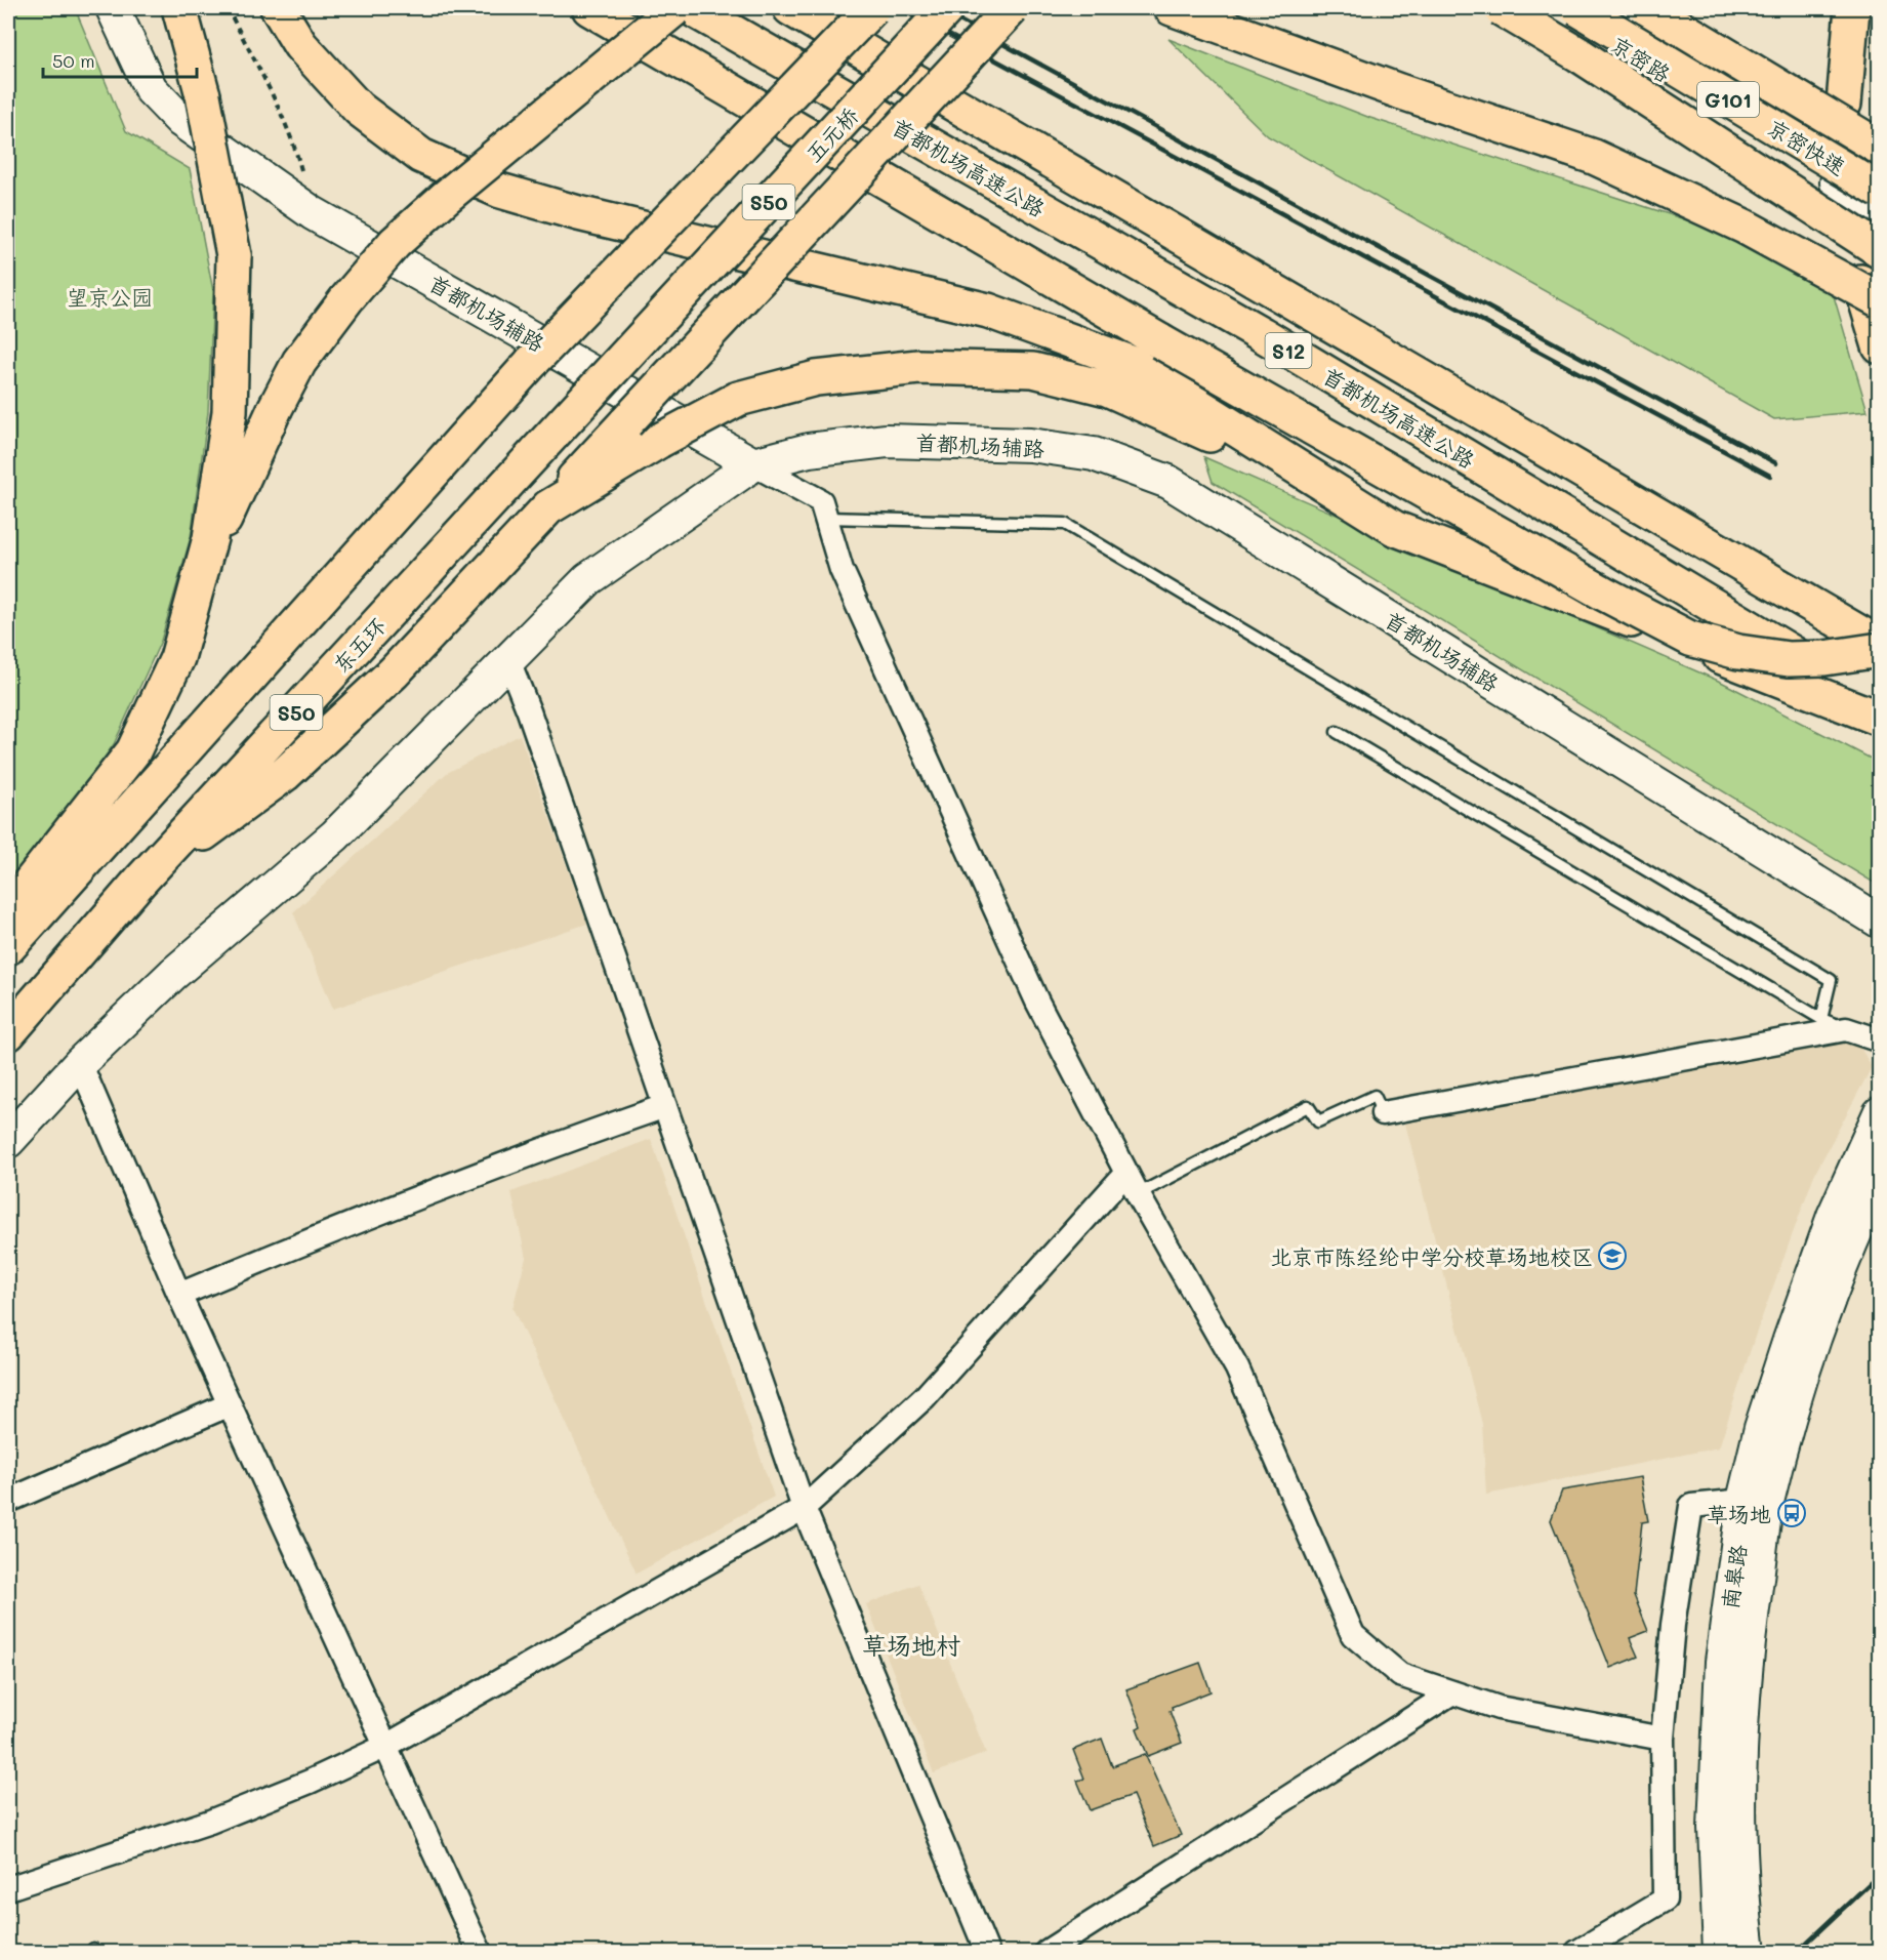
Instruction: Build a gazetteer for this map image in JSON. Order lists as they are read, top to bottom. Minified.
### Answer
{"streets":{"highway":["G101","五元桥","京密快速","首都机场高速公路","S50","S12","东五环"],"street":["京密路","首都机场辅路","南皋路"]},"crossings":[["五元桥","东五环"]],"districts":["草场地村"],"parks":["望京公园"],"places":{"school or university":["北京市陈经纶中学分校草场地校区"],"bus stop":["草场地"]},"scale_bar":"50 m"}
